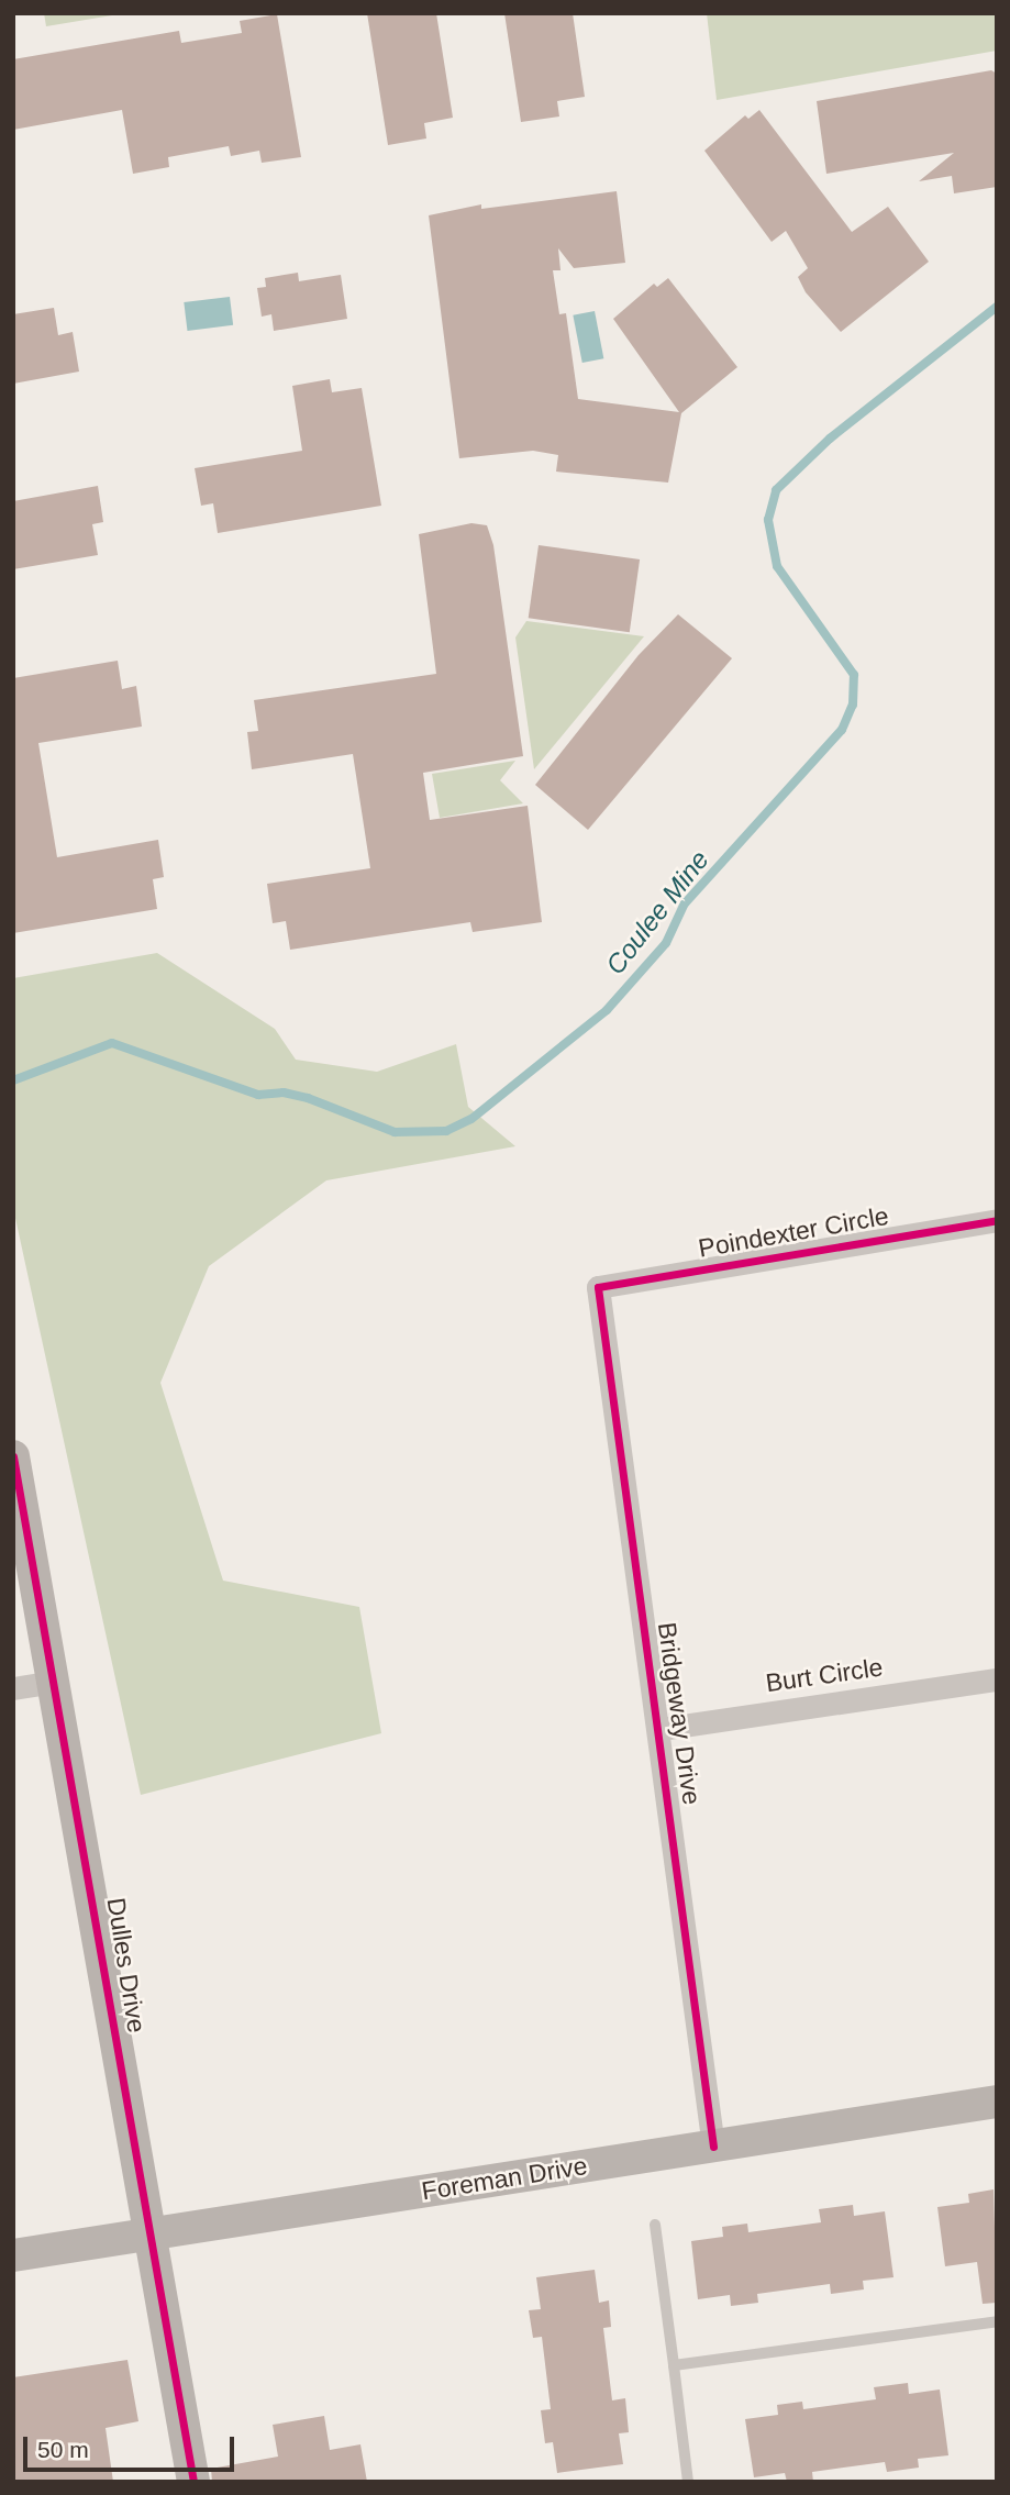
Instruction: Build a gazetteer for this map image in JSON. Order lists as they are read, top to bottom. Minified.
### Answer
{"streets":{"street":["Poindexter Circle","Burt Circle","Bridgeway Drive","Dulles Drive","Foreman Drive"]},"crossings":[["Poindexter Circle","Bridgeway Drive"],["Burt Circle","Bridgeway Drive"],["Bridgeway Drive","Foreman Drive"],["Dulles Drive","Foreman Drive"]],"water":["Coulee Mine"],"scale_bar":"50 m"}
